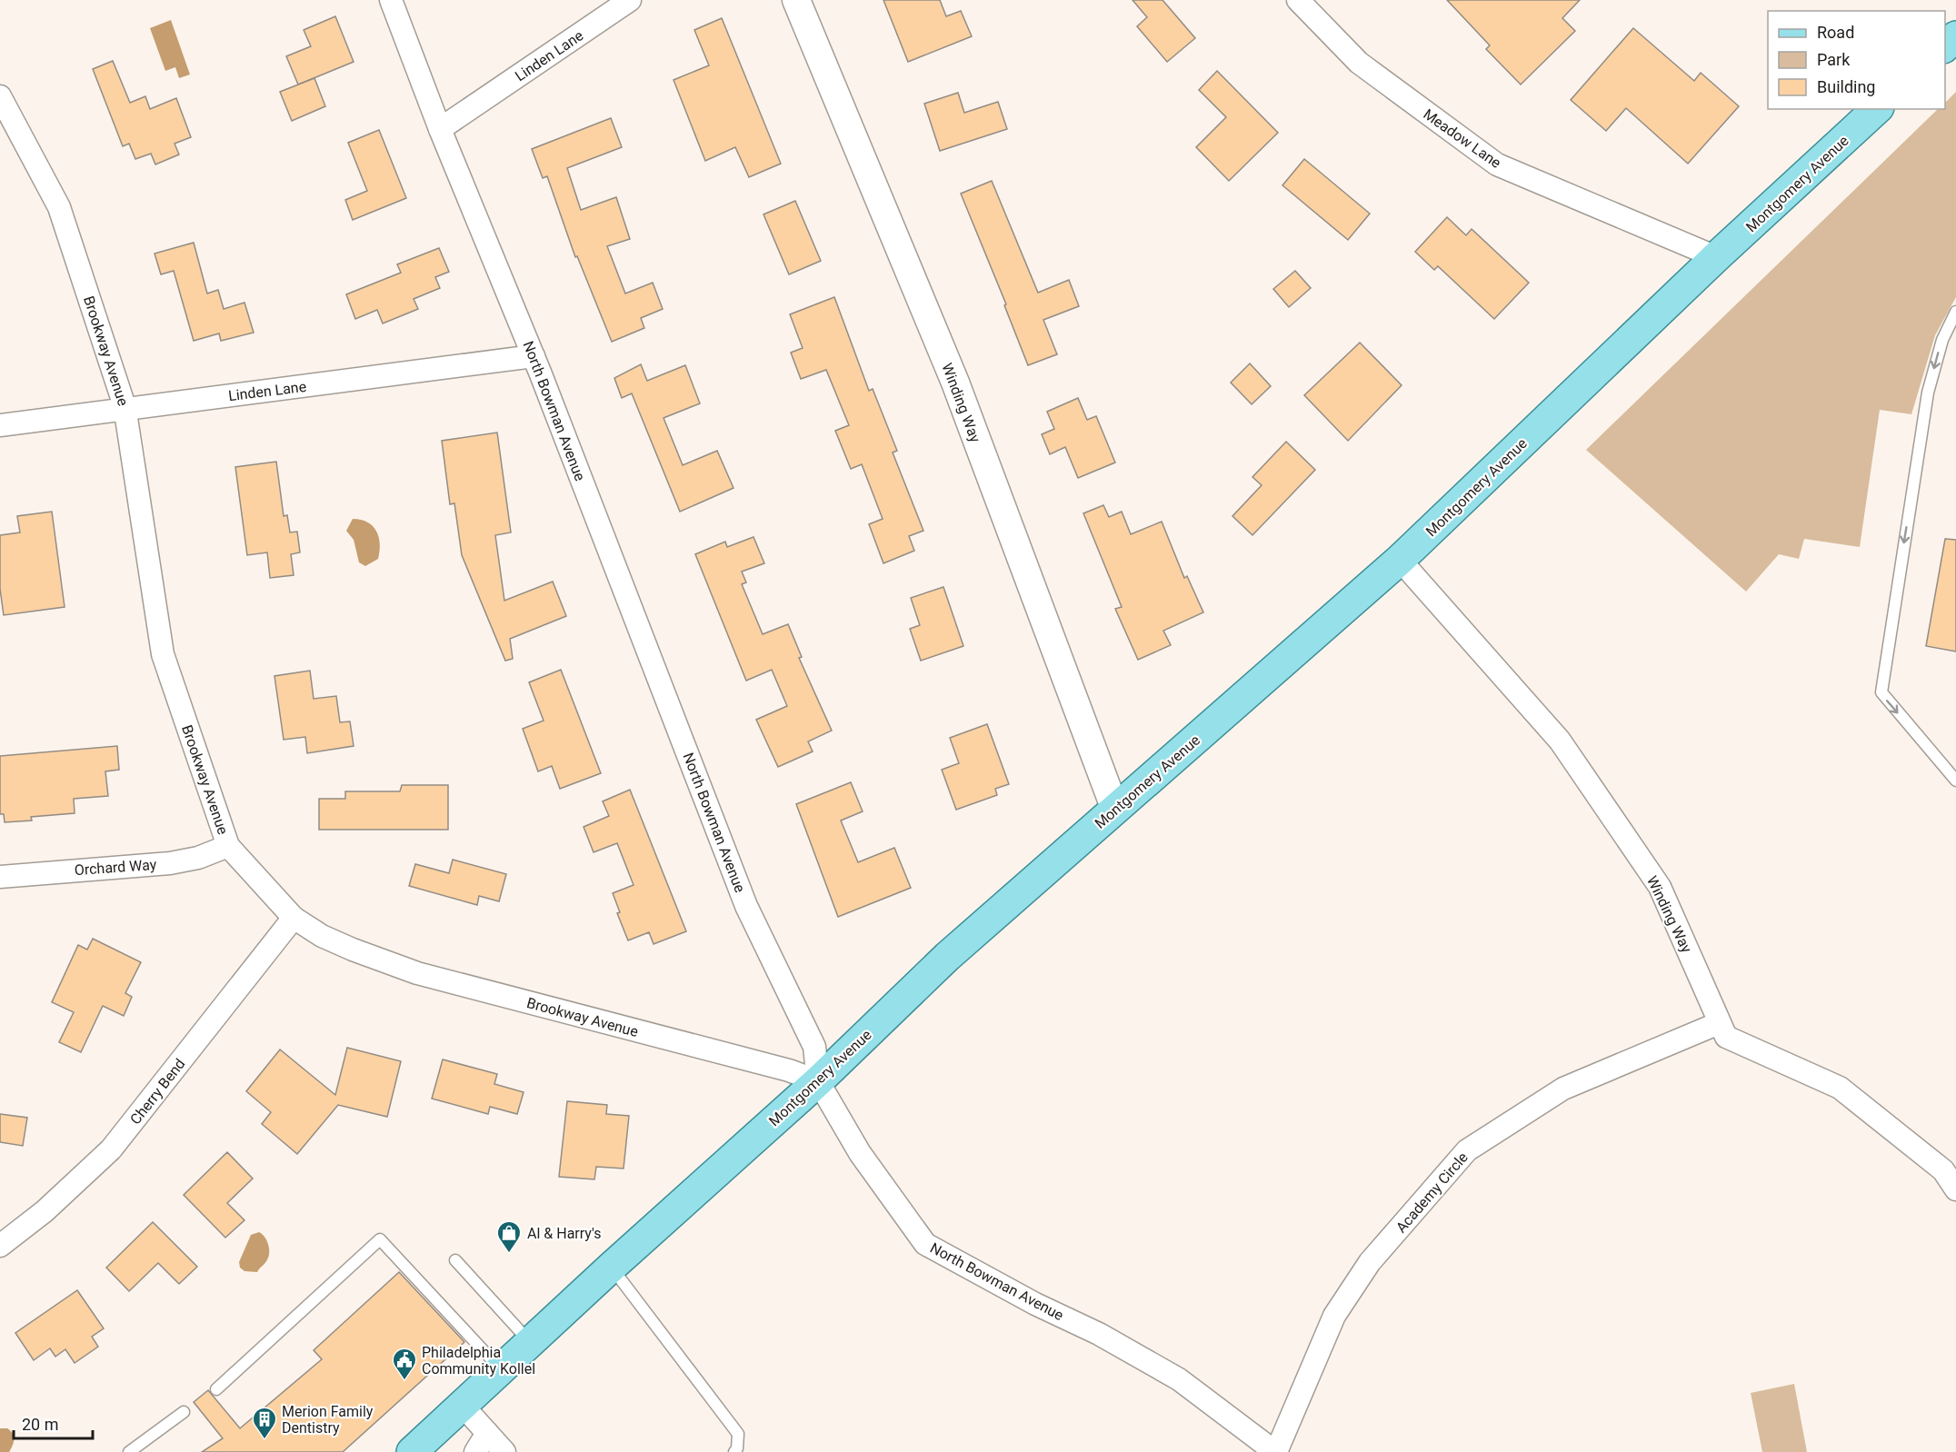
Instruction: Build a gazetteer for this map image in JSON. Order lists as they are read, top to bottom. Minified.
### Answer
{"streets":{"main road":["Montgomery Avenue"],"street":["Linden Lane","Meadow Lane","Brookway Avenue","Winding Way","North Bowman Avenue","Orchard Way","Cherry Bend","Academy Circle"]},"crossings":[["Linden Lane","Brookway Avenue"],["Linden Lane","North Bowman Avenue"],["Meadow Lane","Montgomery Avenue"],["Montgomery Avenue","Brookway Avenue"],["Montgomery Avenue","Winding Way"],["Montgomery Avenue","North Bowman Avenue"],["Brookway Avenue","North Bowman Avenue"],["Brookway Avenue","Orchard Way"],["Brookway Avenue","Cherry Bend"],["Winding Way","Academy Circle"],["North Bowman Avenue","Academy Circle"]],"places":{"shop":["Al & Harry's"],"public building":["Philadelphia Community Kollel"],"building":["Merion Family Dentistry"]},"legend":["Road","Park","Building"],"scale_bar":"20 m"}
